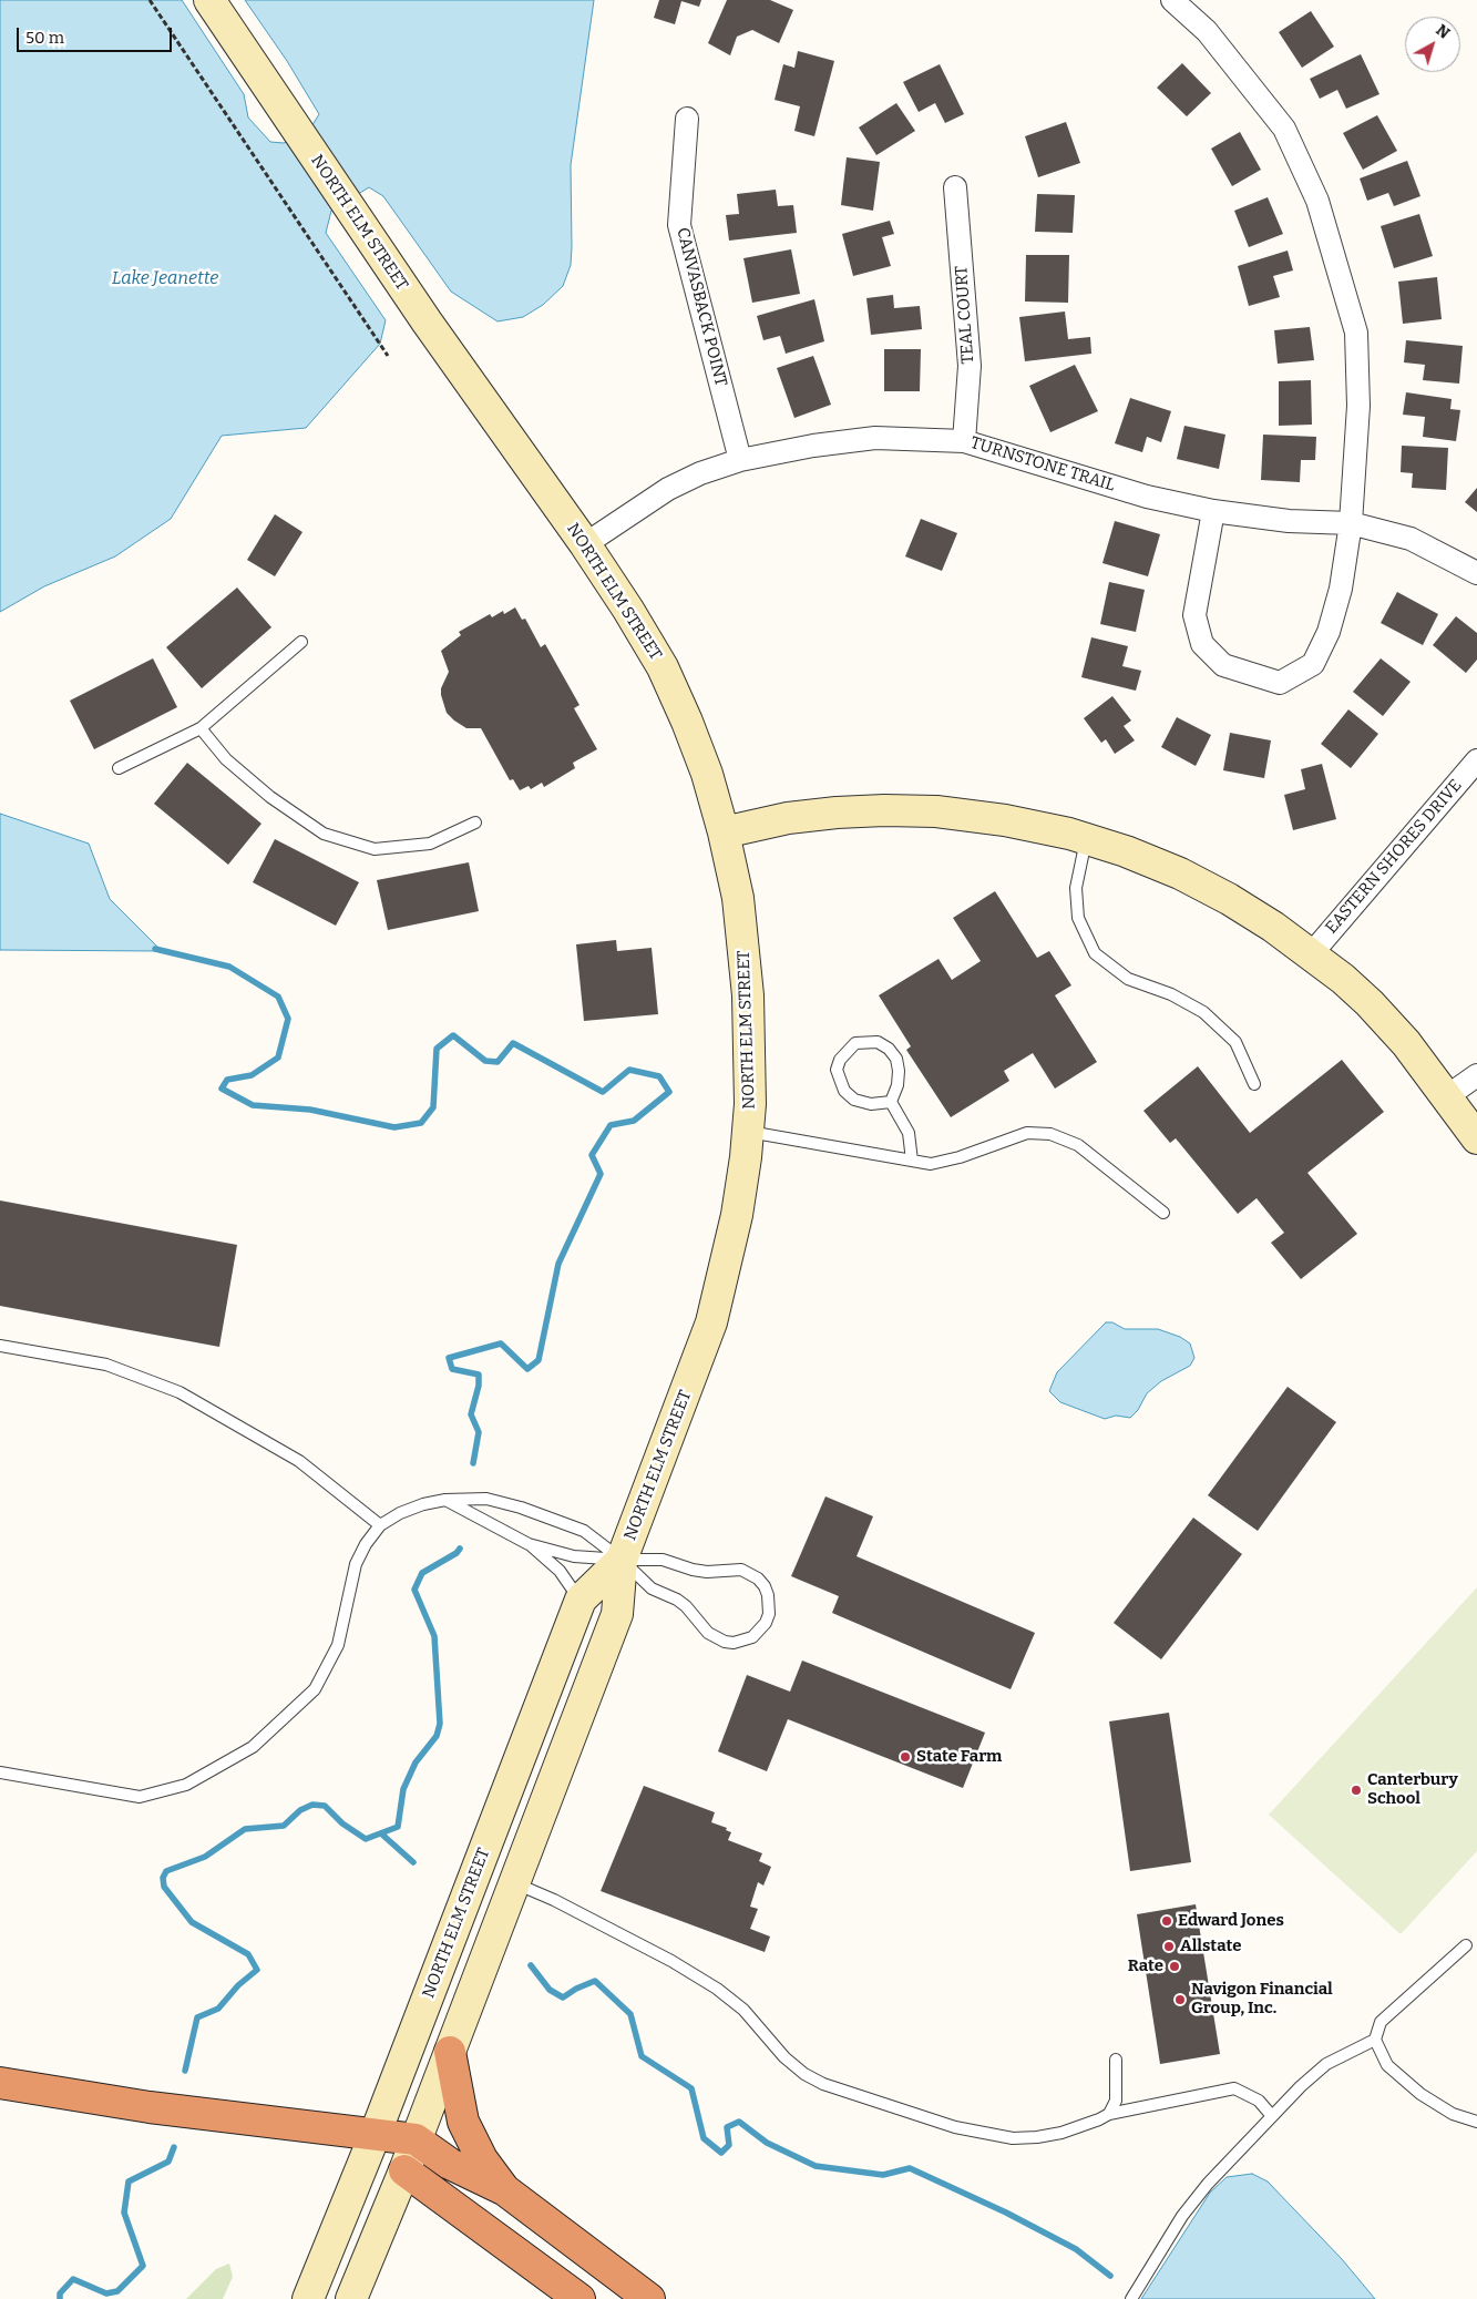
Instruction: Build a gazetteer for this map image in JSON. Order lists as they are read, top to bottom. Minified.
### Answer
{"streets":{"main road":["NORTH ELM STREET"],"street":["CANVASBACK POINT","TEAL COURT","TURNSTONE TRAIL","EASTERN SHORES DRIVE"]},"crossings":[["NORTH ELM STREET","TURNSTONE TRAIL"],["CANVASBACK POINT","TURNSTONE TRAIL"],["TEAL COURT","TURNSTONE TRAIL"]],"water":["Lake Jeanette"],"places":["State Farm","Canterbury School","Edward Jones","Allstate","Rate","Navigon Financial Group, Inc."],"scale_bar":"50 m","north":"top right"}
